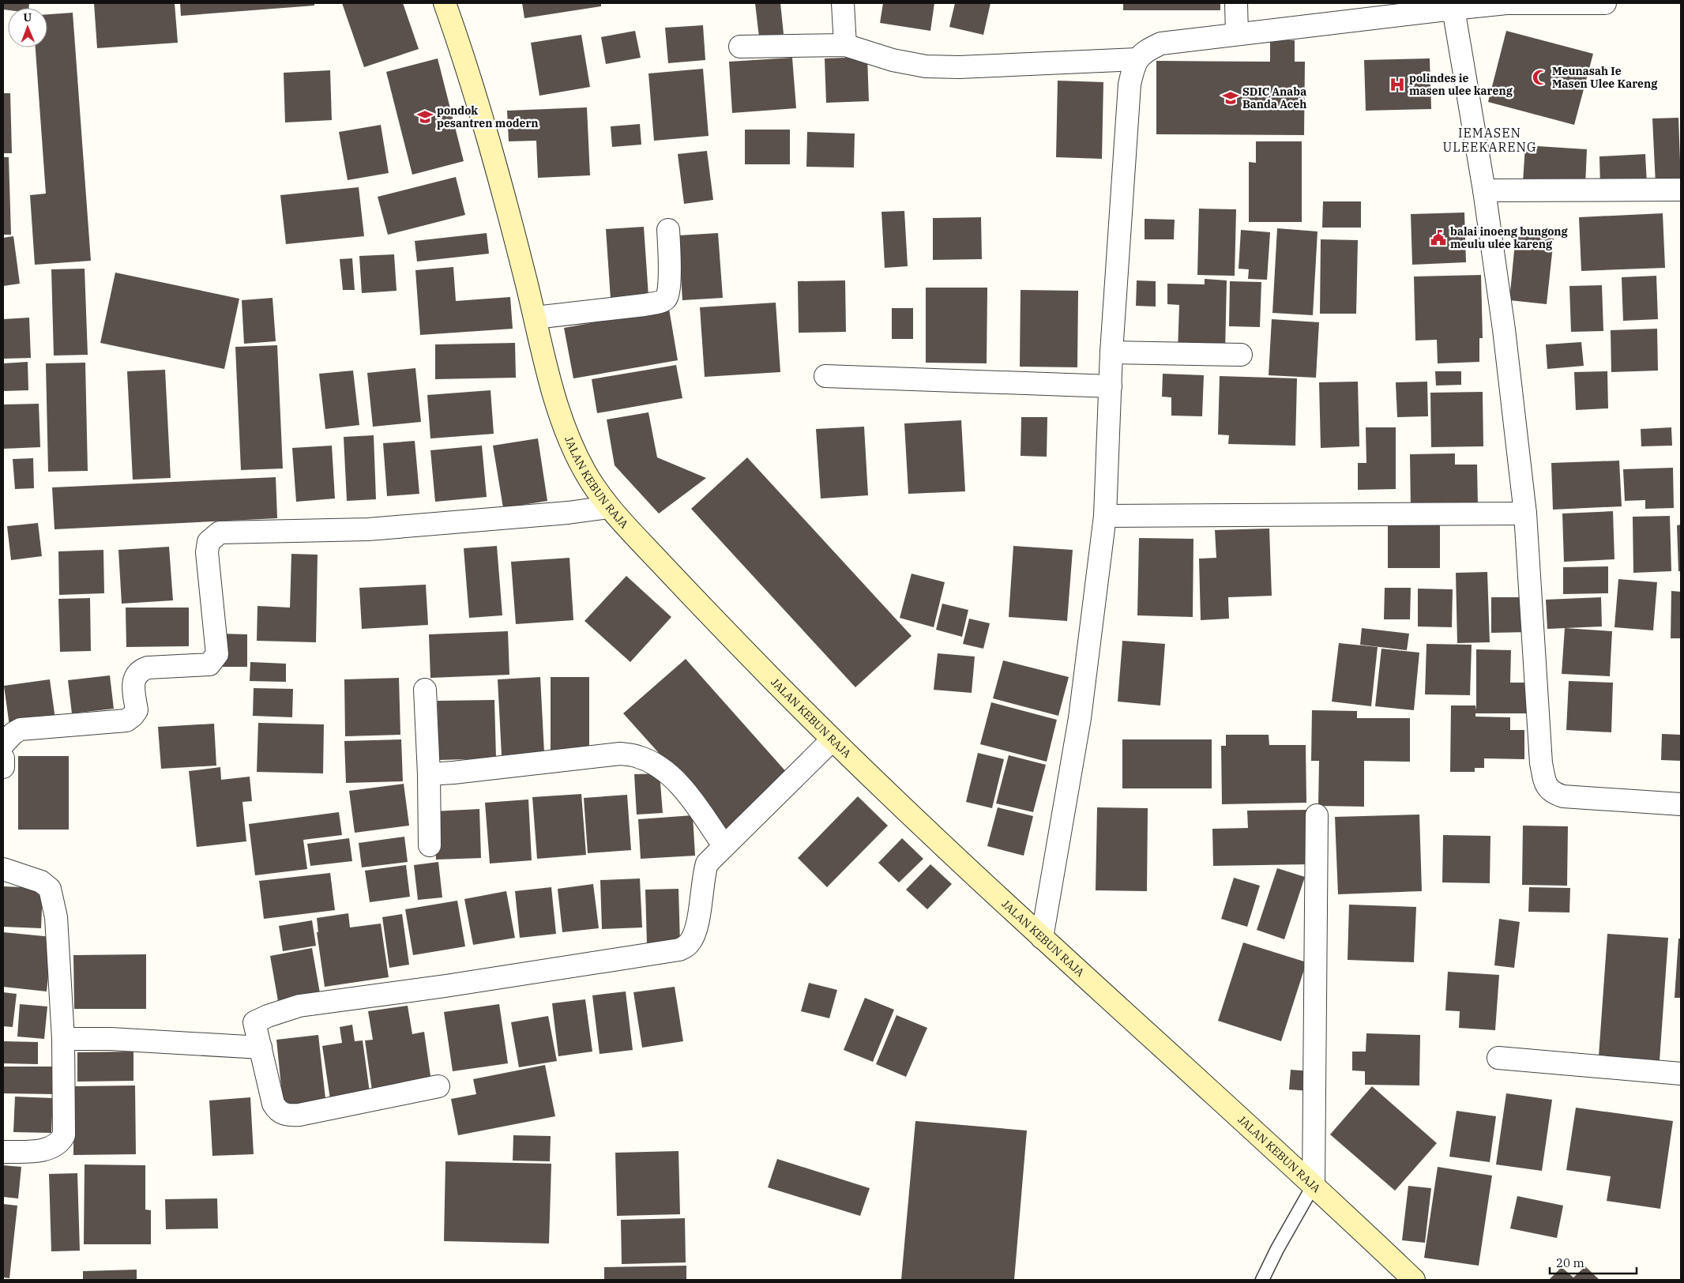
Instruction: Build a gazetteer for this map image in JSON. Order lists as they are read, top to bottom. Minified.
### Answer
{"streets":{"street":["JALAN KEBUN RAJA"]},"districts":["IEMASEN ULEEKARENG"],"places":{"mosque":["Meunasah Ie Masen Ulee Kareng"],"hospital":["polindes ie masen ulee kareng"],"school or university":["SDIC Anaba Banda Aceh","pondok pesantren modern"],"public building":["balai inoeng bungong meulu ulee kareng"]},"scale_bar":"20 m","north":"top"}
